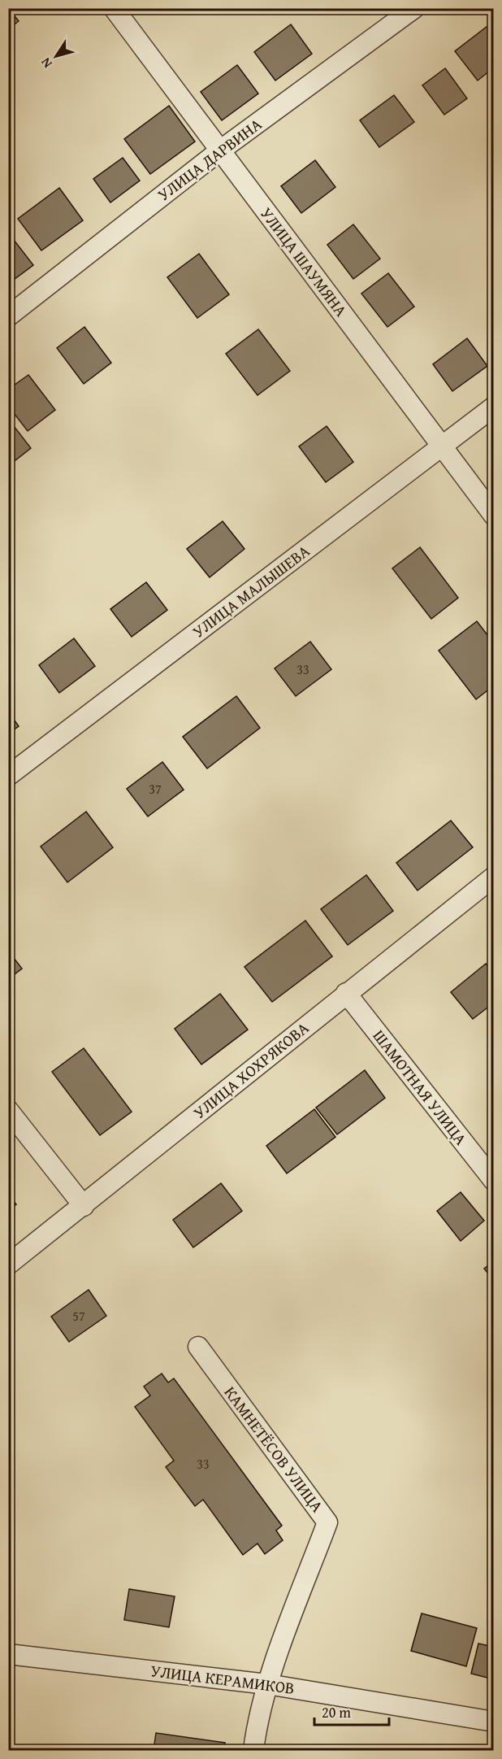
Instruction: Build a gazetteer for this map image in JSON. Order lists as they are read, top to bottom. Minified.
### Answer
{"streets":{"street":["УЛИЦА ДАРВИНА","УЛИЦА ШАУМЯНА","УЛИЦА МАЛЫШЕВА","УЛИЦА ХОХРЯКОВА","ШАМОТНАЯ УЛИЦА","КАМНЕТЁСОВ УЛИЦА","УЛИЦА КЕРАМИКОВ"]},"crossings":[["УЛИЦА ДАРВИНА","УЛИЦА ШАУМЯНА"],["УЛИЦА ШАУМЯНА","УЛИЦА МАЛЫШЕВА"],["УЛИЦА ХОХРЯКОВА","ШАМОТНАЯ УЛИЦА"],["КАМНЕТЁСОВ УЛИЦА","УЛИЦА КЕРАМИКОВ"]],"house_numbers":["33","37","57","33"],"scale_bar":"20 m","north":"bottom left"}
